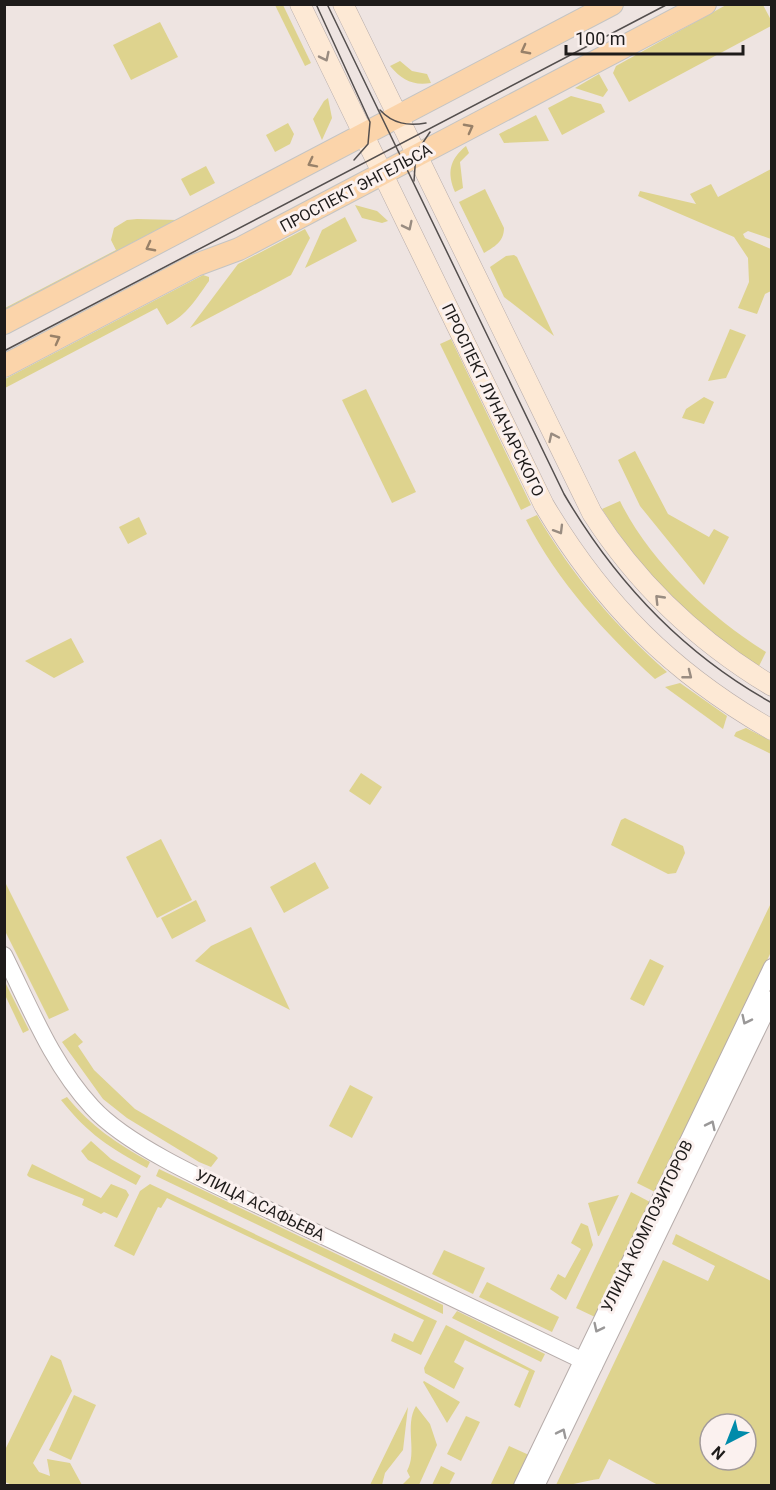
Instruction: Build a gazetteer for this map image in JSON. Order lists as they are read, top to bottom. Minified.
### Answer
{"streets":{"main road":["ПРОСПЕКТ ЭНГЕЛЬСА","ПРОСПЕКТ ЛУНАЧАРСКОГО"],"street":["УЛИЦА АСАФЬЕВА","УЛИЦА КОМПОЗИТОРОВ"]},"crossings":[["ПРОСПЕКТ ЭНГЕЛЬСА","ПРОСПЕКТ ЛУНАЧАРСКОГО"],["УЛИЦА АСАФЬЕВА","УЛИЦА КОМПОЗИТОРОВ"]],"scale_bar":"100 m","north":"bottom left"}
